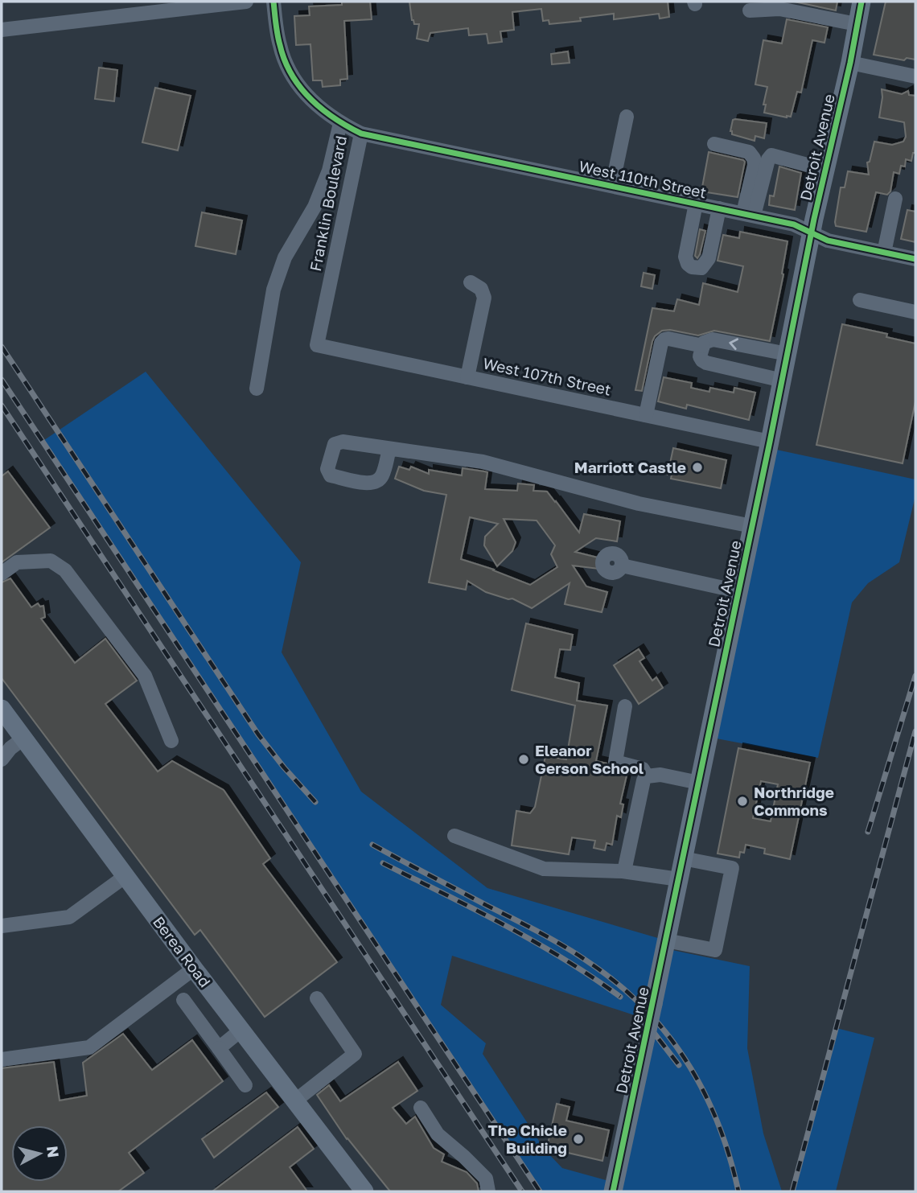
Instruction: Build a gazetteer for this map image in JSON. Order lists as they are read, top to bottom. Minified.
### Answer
{"streets":{"main road":["Detroit Avenue","Berea Road"],"street":["West 110th Street","Franklin Boulevard","West 107th Street"]},"crossings":[["Detroit Avenue","West 110th Street"],["Detroit Avenue","West 107th Street"],["West 110th Street","Franklin Boulevard"],["Franklin Boulevard","West 107th Street"]],"places":["Marriott Castle","Eleanor Gerson School","Northridge Commons","The Chicle Building"],"north":"right"}
